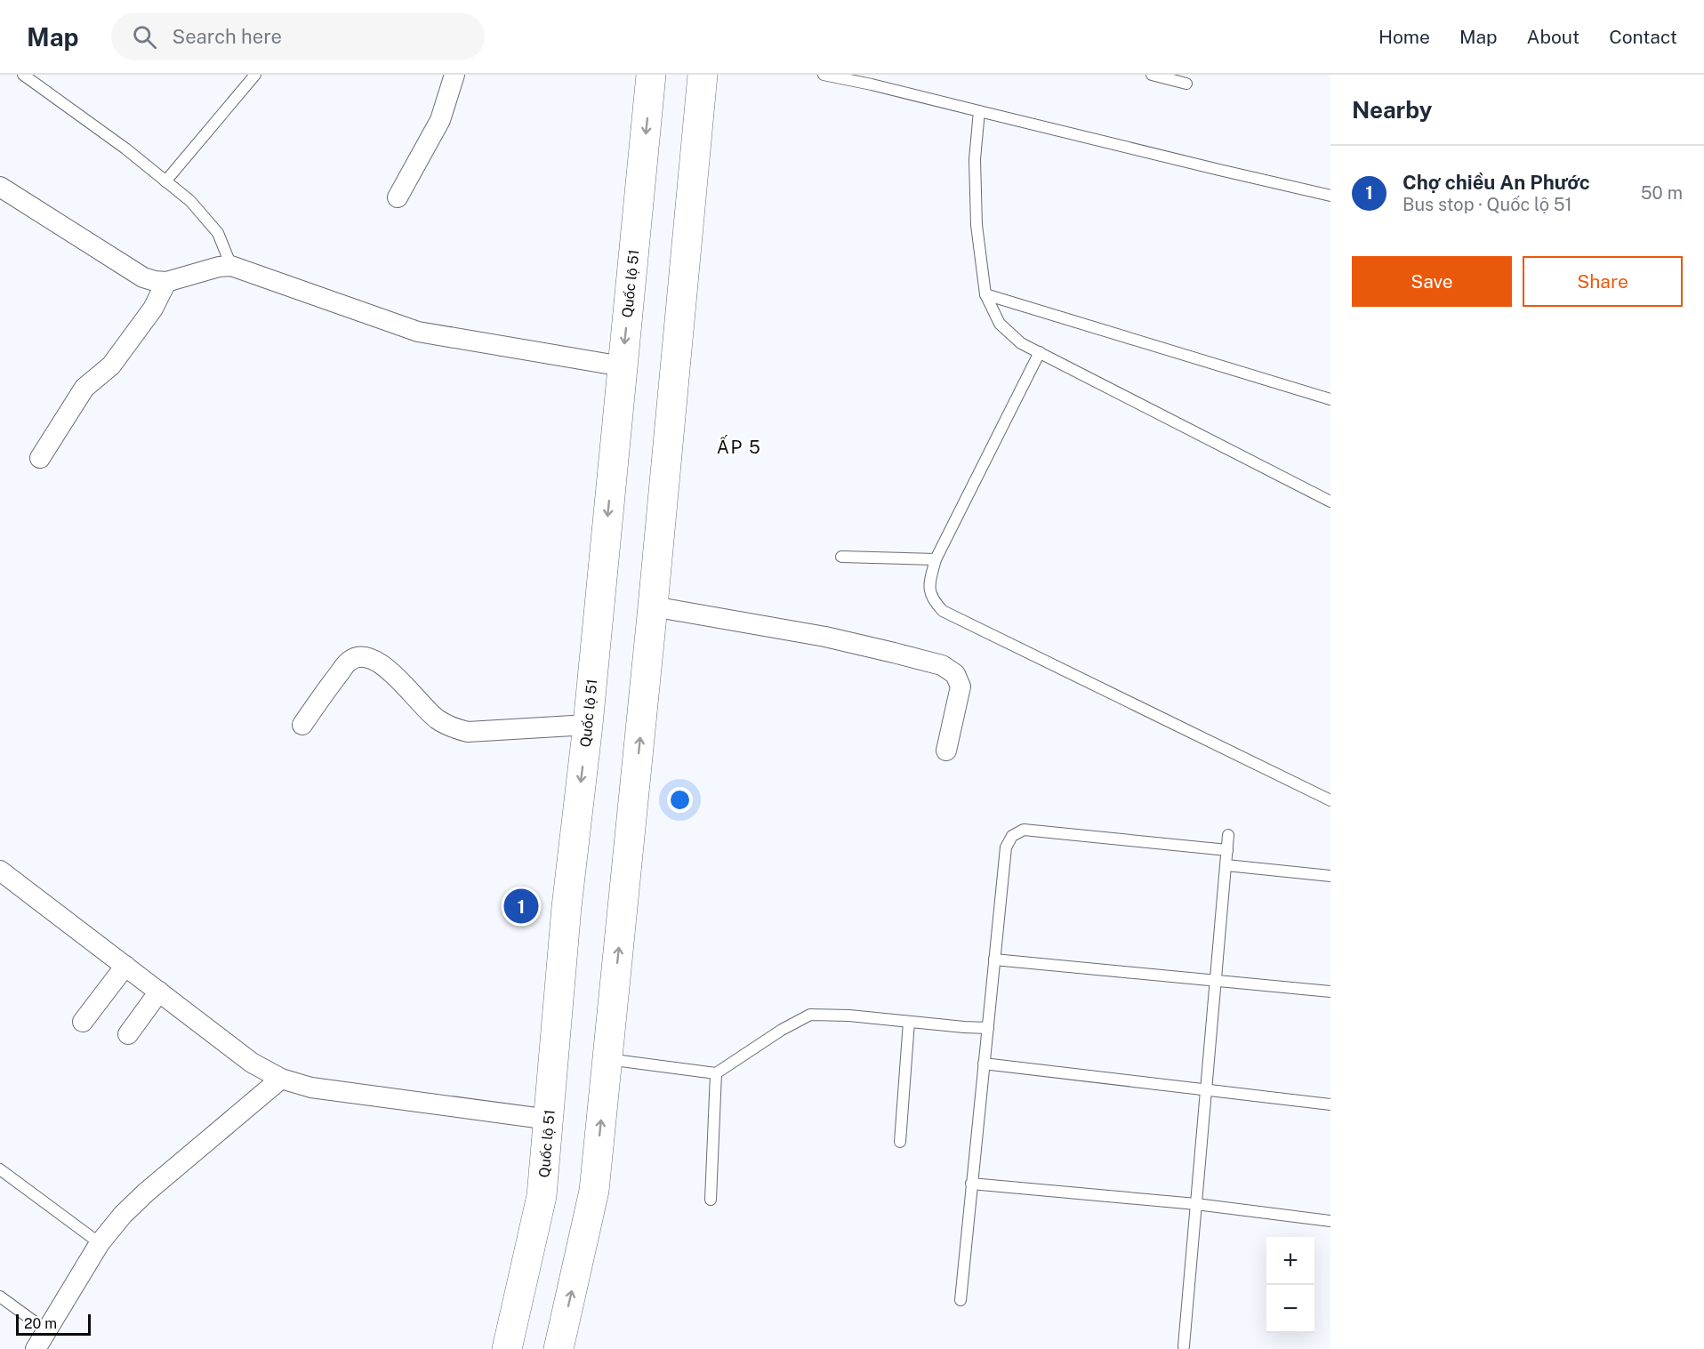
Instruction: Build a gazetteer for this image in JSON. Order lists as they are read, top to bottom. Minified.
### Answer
{"streets":{"highway":["Quốc lộ 51"]},"districts":["ẤP 5"],"scale_bar":"20 m","page":{"header":"Map","search":"Search here","nav":["Home","Map","About","Contact"],"heading":"Nearby","list":[{"mark":"1","name":"Chợ chiều An Phước","note":"Bus stop · Quốc lộ 51","value":"50 m"}],"buttons":["Save","Share"],"pins":"1","map_buttons":["+","−"],"scale":"20 m"}}
